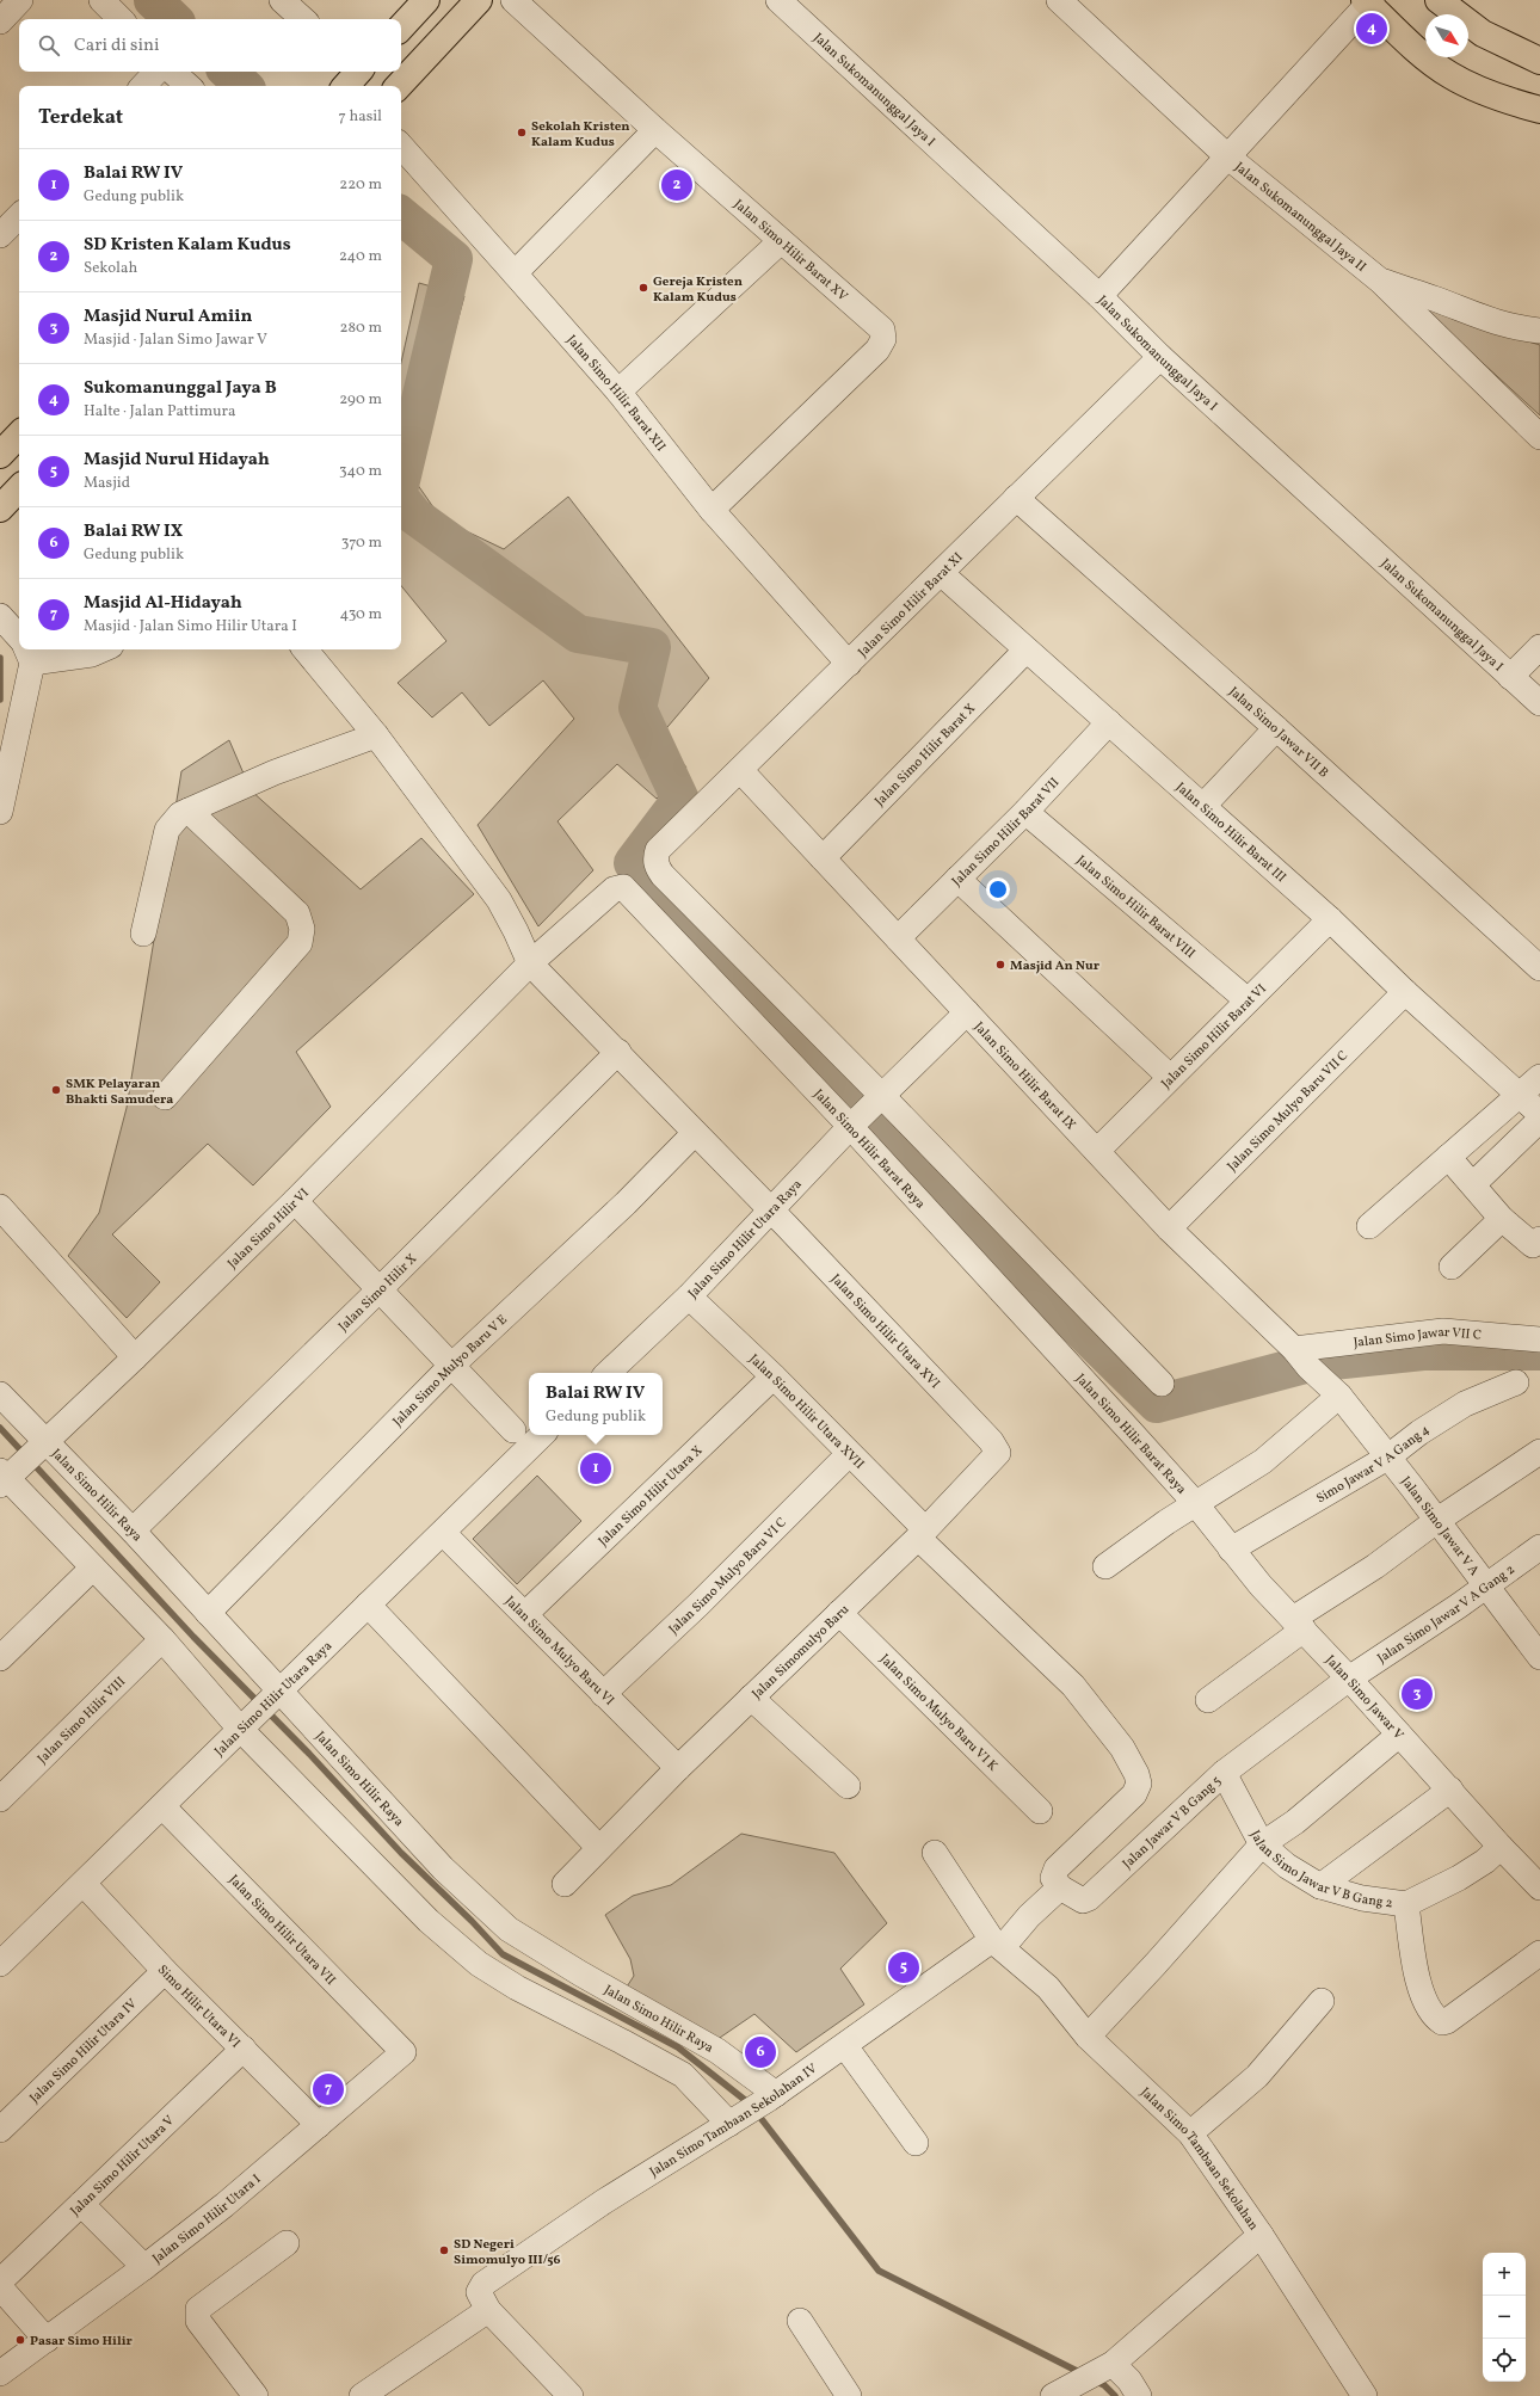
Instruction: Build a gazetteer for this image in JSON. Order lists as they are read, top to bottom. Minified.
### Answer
{"streets":{"street":["Jalan Sukomanunggal Jaya I","Jalan Sukomanunggal Jaya II","Jalan Simo Hilir Barat XV","Jalan Simo Hilir Barat XII","Jalan Simo Hilir Barat XI","Jalan Simo Jawar VII B","Jalan Simo Hilir Barat X","Jalan Simo Hilir Barat VII","Jalan Simo Hilir Barat III","Jalan Simo Hilir Barat VIII","Jalan Simo Hilir Barat VI","Jalan Simo Hilir Barat IX","Jalan Simo Mulyo Baru VII C","Jalan Simo Hilir Barat Raya","Jalan Simo Hilir VI","Jalan Simo Hilir Utara Raya","Jalan Simo Hilir X","Jalan Simo Hilir Utara XVI","Jalan Simo Jawar VII C","Jalan Simo Mulyo Baru V E","Jalan Simo Hilir Utara XVII","Simo Jawar V A Gang 4","Jalan Simo Hilir Raya","Jalan Simo Hilir Utara X","Jalan Simo Jawar V A","Jalan Simo Mulyo Baru VI C","Jalan Simo Jawar V A Gang 2","Jalan Simo Mulyo Baru VI","Jalan Simomulyo Baru","Jalan Simo Jawar V","Jalan Simo Mulyo Baru VI K","Jalan Simo Hilir VIII","Jalan Jawar V B Gang 5","Jalan Simo Jawar V B Gang 2","Jalan Simo Hilir Utara VII","Simo Hilir Utara VI","Jalan Simo Hilir Utara IV","Jalan Simo Tambaan Sekolahan IV","Jalan Simo Tambaan Sekolahan","Jalan Simo Hilir Utara V","Jalan Simo Hilir Utara I"]},"crossings":[["Jalan Sukomanunggal Jaya I","Jalan Simo Hilir Barat XI"],["Jalan Simo Hilir Barat XV","Jalan Simo Hilir Barat XII"],["Jalan Simo Hilir Barat XII","Jalan Simo Hilir Barat XI"],["Jalan Simo Hilir Barat XI","Jalan Simo Jawar VII B"],["Jalan Simo Hilir Barat XI","Jalan Simo Hilir Barat III"],["Jalan Simo Hilir Barat XI","Jalan Simo Hilir Barat IX"],["Jalan Simo Hilir Barat XI","Jalan Simo Hilir Utara Raya"],["Jalan Simo Hilir Barat X","Jalan Simo Hilir Barat III"],["Jalan Simo Hilir Barat X","Jalan Simo Hilir Barat IX"],["Jalan Simo Hilir Barat VII","Jalan Simo Hilir Barat III"],["Jalan Simo Hilir Barat VII","Jalan Simo Hilir Barat VIII"],["Jalan Simo Hilir Barat VII","Jalan Simo Hilir Barat IX"],["Jalan Simo Hilir Barat III","Jalan Simo Hilir Barat VI"],["Jalan Simo Hilir Barat III","Jalan Simo Mulyo Baru VII C"],["Jalan Simo Hilir Barat VIII","Jalan Simo Hilir Barat VI"],["Jalan Simo Hilir Barat VI","Jalan Simo Hilir Barat IX"],["Jalan Simo Hilir Barat IX","Jalan Simo Mulyo Baru VII C"],["Jalan Simo Hilir Barat IX","Jalan Simo Hilir Utara Raya"],["Jalan Simo Hilir Barat IX","Jalan Simo Jawar VII C"],["Jalan Simo Hilir Barat IX","Jalan Simo Jawar V A"],["Jalan Simo Hilir Barat Raya","Jalan Simo Hilir VI"],["Jalan Simo Hilir Barat Raya","Jalan Simo Hilir Utara Raya"],["Jalan Simo Hilir Barat Raya","Jalan Simo Jawar V"],["Jalan Simo Hilir VI","Jalan Simo Hilir Raya"],["Jalan Simo Hilir Utara Raya","Jalan Simo Hilir Utara XVI"],["Jalan Simo Hilir Utara Raya","Jalan Simo Hilir Utara XVII"],["Jalan Simo Hilir Utara Raya","Jalan Simo Hilir Raya"],["Jalan Simo Hilir Utara Raya","Jalan Simo Mulyo Baru VI"],["Jalan Simo Hilir Utara Raya","Jalan Simo Hilir Utara VII"],["Jalan Simo Hilir Utara Raya","Simo Hilir Utara VI"],["Jalan Simo Hilir X","Jalan Simo Hilir Raya"],["Jalan Simo Hilir Utara XVI","Jalan Simomulyo Baru"],["Jalan Simo Jawar VII C","Jalan Simo Jawar V A"],["Jalan Simo Mulyo Baru V E","Jalan Simo Hilir Raya"],["Jalan Simo Hilir Utara XVII","Jalan Simo Hilir Utara X"],["Jalan Simo Hilir Utara XVII","Jalan Simo Mulyo Baru VI C"],["Jalan Simo Hilir Utara XVII","Jalan Simomulyo Baru"],["Jalan Simo Hilir Utara XVII","Jalan Jawar V B Gang 5"],["Simo Jawar V A Gang 4","Jalan Simo Jawar V A"],["Simo Jawar V A Gang 4","Jalan Simo Jawar V"],["Jalan Simo Hilir Raya","Jalan Simo Hilir VIII"],["Jalan Simo Hilir Raya","Jalan Simo Tambaan Sekolahan IV"],["Jalan Simo Hilir Utara X","Jalan Simo Mulyo Baru VI"],["Jalan Simo Jawar V A","Jalan Simo Jawar V A Gang 2"],["Jalan Simo Mulyo Baru VI C","Jalan Simo Mulyo Baru VI"],["Jalan Simo Jawar V A Gang 2","Jalan Simo Jawar V"],["Jalan Simo Jawar V A Gang 2","Jalan Jawar V B Gang 5"],["Jalan Simo Mulyo Baru VI","Jalan Simomulyo Baru"],["Jalan Simomulyo Baru","Jalan Simo Mulyo Baru VI K"],["Jalan Simo Jawar V","Jalan Jawar V B Gang 5"],["Jalan Simo Jawar V","Jalan Simo Jawar V B Gang 2"],["Jalan Jawar V B Gang 5","Jalan Simo Jawar V B Gang 2"],["Jalan Simo Hilir Utara VII","Jalan Simo Hilir Utara I"],["Simo Hilir Utara VI","Jalan Simo Hilir Utara IV"],["Simo Hilir Utara VI","Jalan Simo Hilir Utara V"],["Simo Hilir Utara VI","Jalan Simo Hilir Utara I"],["Jalan Simo Tambaan Sekolahan IV","Jalan Simo Tambaan Sekolahan"]],"places":["Sekolah Kristen Kalam Kudus","Gereja Kristen Kalam Kudus","Masjid An Nur","SMK Pelayaran Bhakti Samudera","SD Negeri Simomulyo III/56","Pasar Simo Hilir"],"north":"bottom right","page":{"pins":["4","2","1","3","5","6","7"],"search":"Cari di sini","heading":["Terdekat","7 hasil"],"list":[{"mark":"1","name":"Balai RW IV","note":"Gedung publik","value":"220 m"},{"mark":"2","name":"SD Kristen Kalam Kudus","note":"Sekolah","value":"240 m"},{"mark":"3","name":"Masjid Nurul Amiin","note":"Masjid · Jalan Simo Jawar V","value":"280 m"},{"mark":"4","name":"Sukomanunggal Jaya B","note":"Halte · Jalan Pattimura","value":"290 m"},{"mark":"5","name":"Masjid Nurul Hidayah","note":"Masjid","value":"340 m"},{"mark":"6","name":"Balai RW IX","note":"Gedung publik","value":"370 m"},{"mark":"7","name":"Masjid Al-Hidayah","note":"Masjid · Jalan Simo Hilir Utara I","value":"430 m"}],"popup":["Balai RW IV","Gedung publik"],"map_buttons":["+","−"]}}
